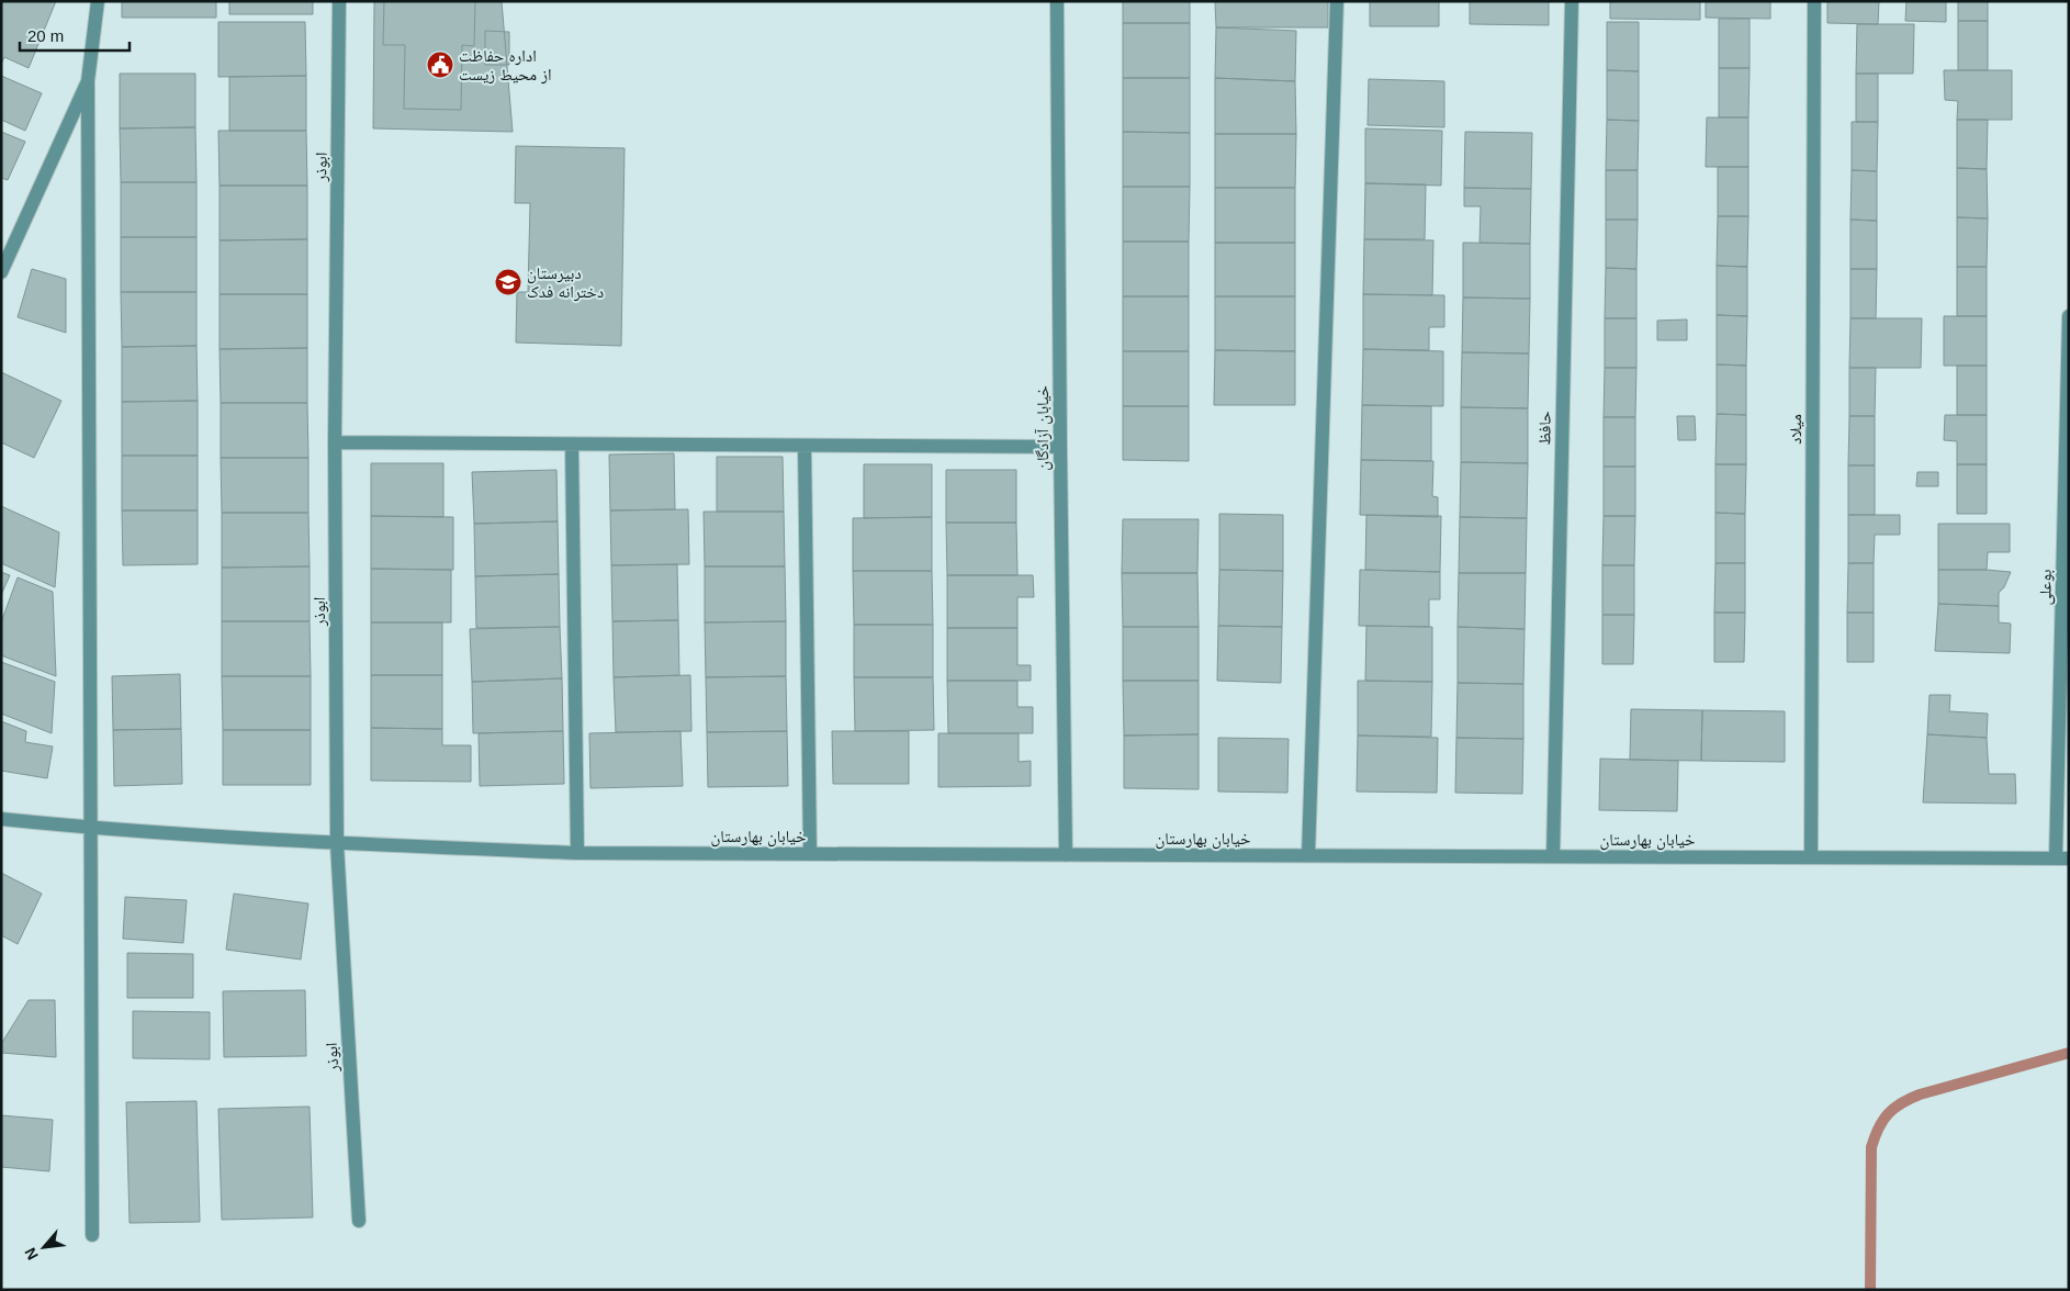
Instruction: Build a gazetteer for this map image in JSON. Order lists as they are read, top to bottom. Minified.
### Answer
{"streets":{"street":["ابوذر","خیابان آزادگان","حافظ","میلاد","بوعلی","خیابان بهارستان"]},"crossings":[["ابوذر","خیابان بهارستان"],["خیابان آزادگان","خیابان بهارستان"],["حافظ","خیابان بهارستان"],["میلاد","خیابان بهارستان"],["بوعلی","خیابان بهارستان"]],"places":{"public building":["اداره حفاظت از محیط زیست"],"school or university":["دبیرستان دخترانه فدک"]},"scale_bar":"20 m","north":"bottom left"}
